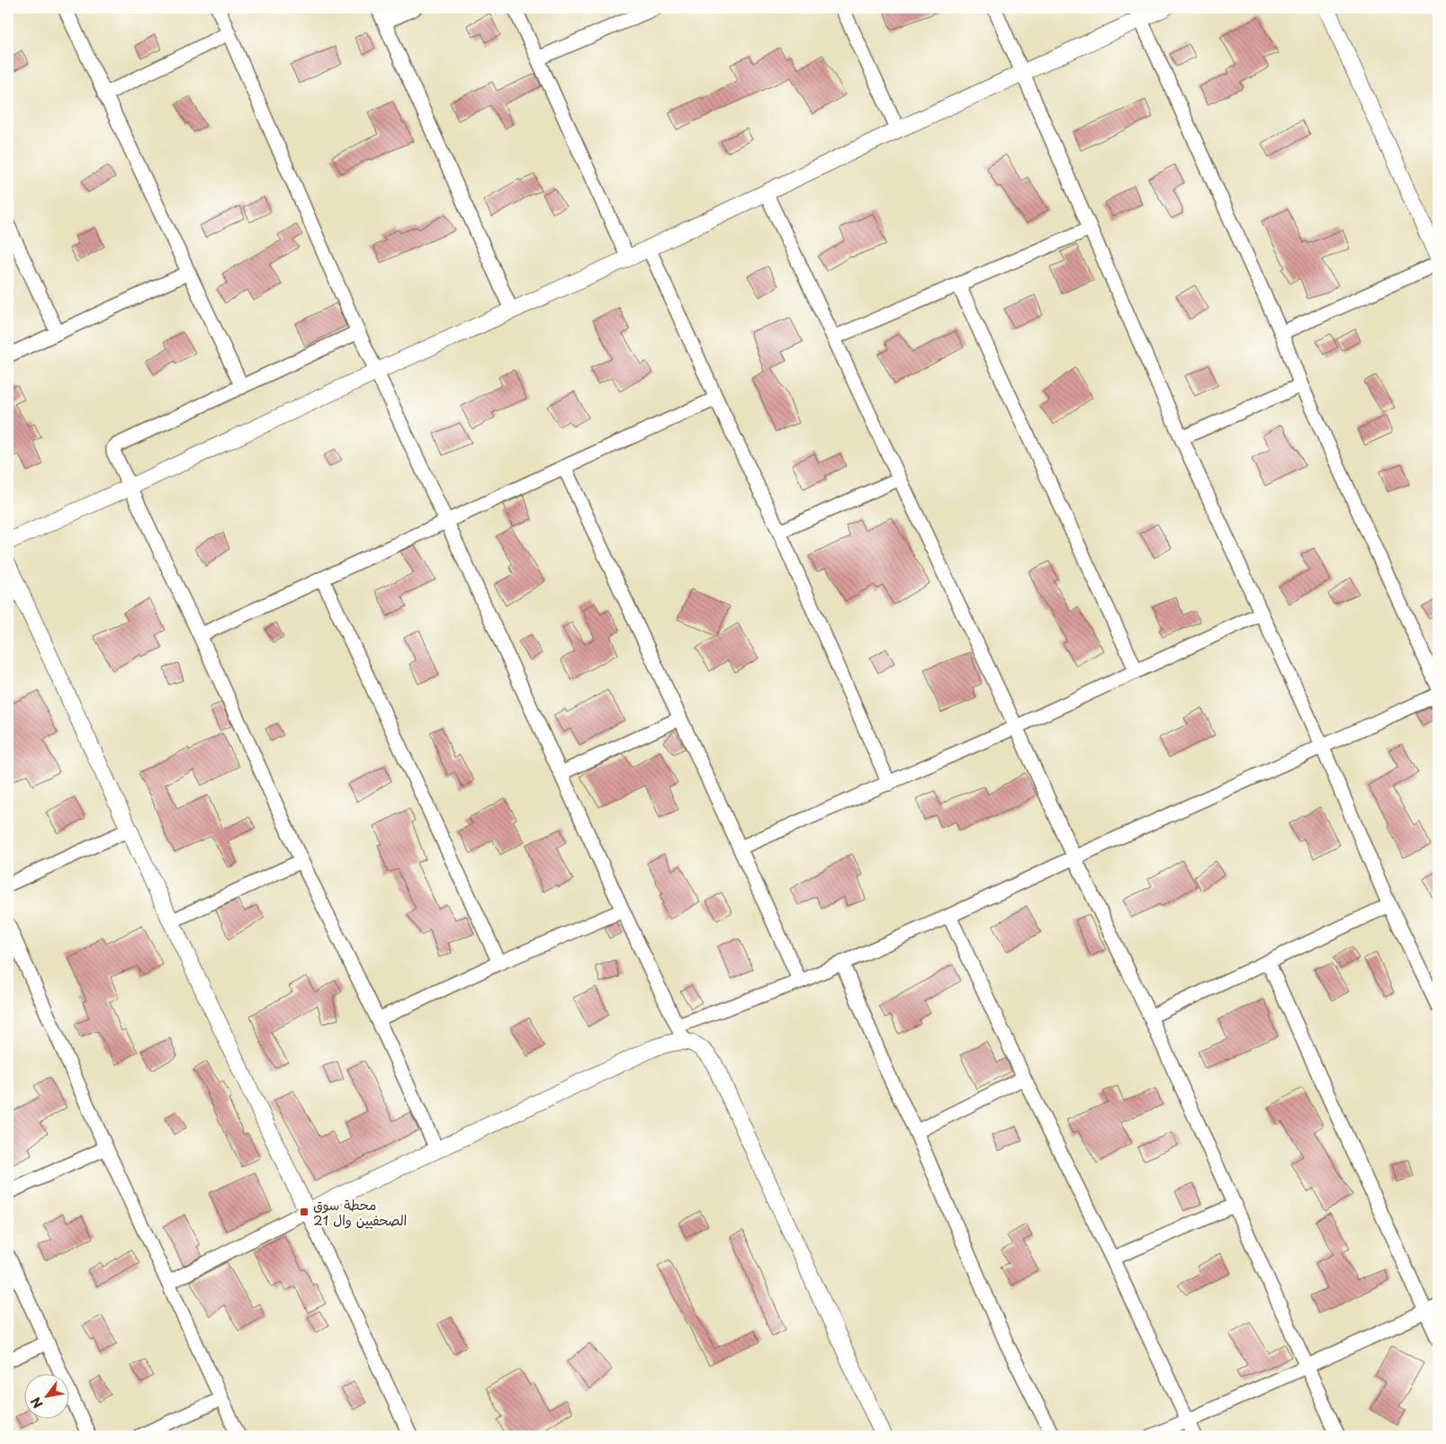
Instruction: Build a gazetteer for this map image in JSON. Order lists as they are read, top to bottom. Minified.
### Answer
{"places":{"transit":["محطة سوق الصحفيين وال 21"]},"north":"bottom left"}
